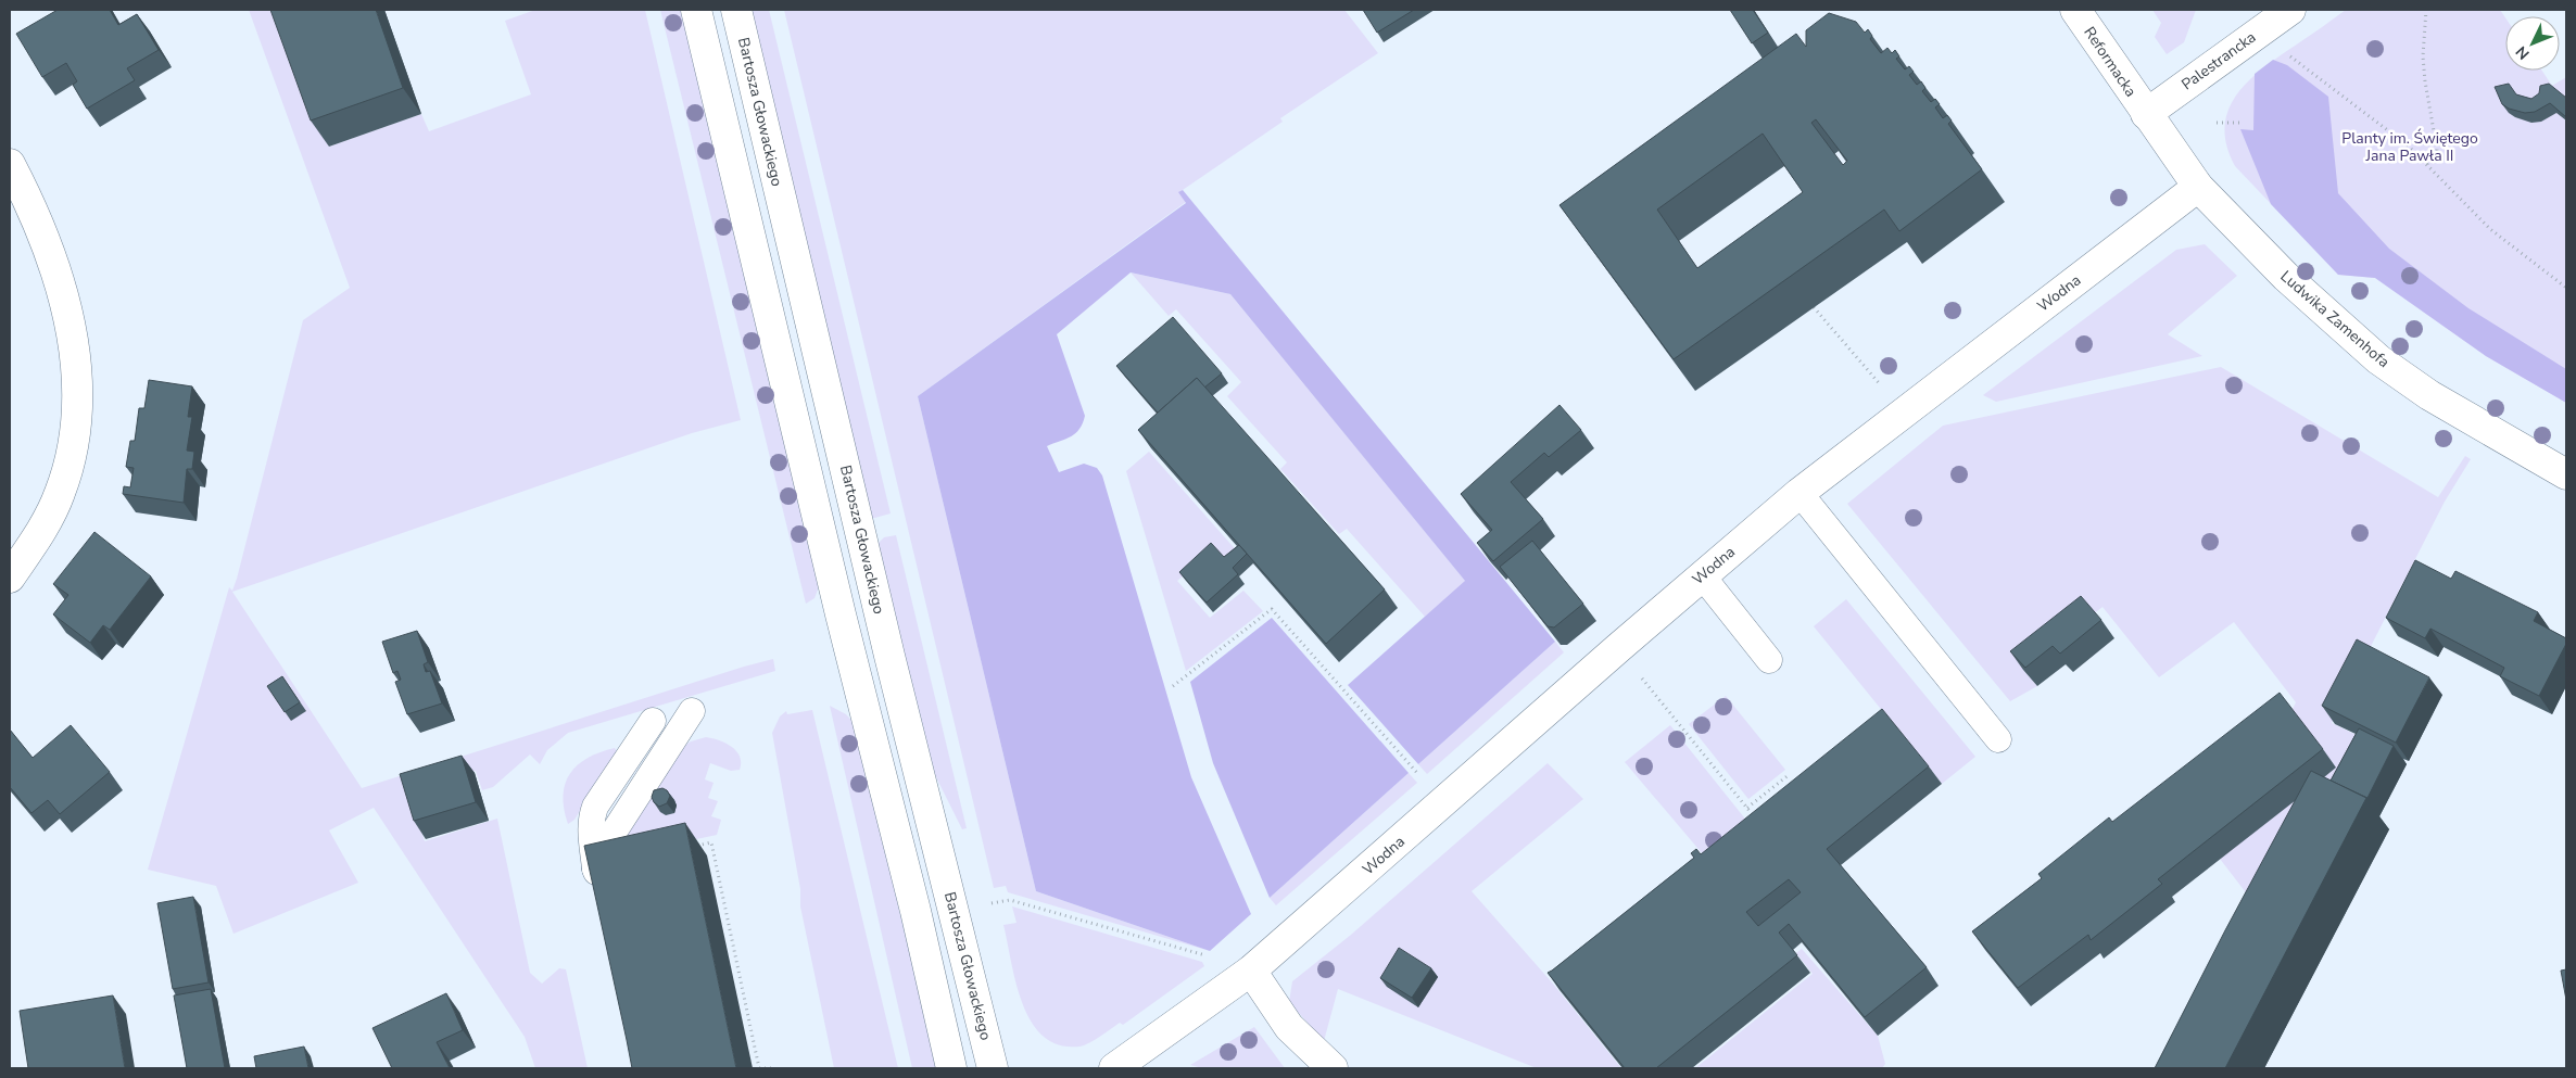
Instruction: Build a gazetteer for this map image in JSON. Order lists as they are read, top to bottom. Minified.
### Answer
{"streets":{"street":["Palestrancka","Reformacka","Bartosza Głowackiego","Wodna","Ludwika Zamenhofa"]},"crossings":[["Palestrancka","Reformacka"],["Palestrancka","Ludwika Zamenhofa"],["Reformacka","Ludwika Zamenhofa"],["Wodna","Ludwika Zamenhofa"]],"parks":["Planty im. Świętego Jana Pawła II"],"north":"bottom left"}
